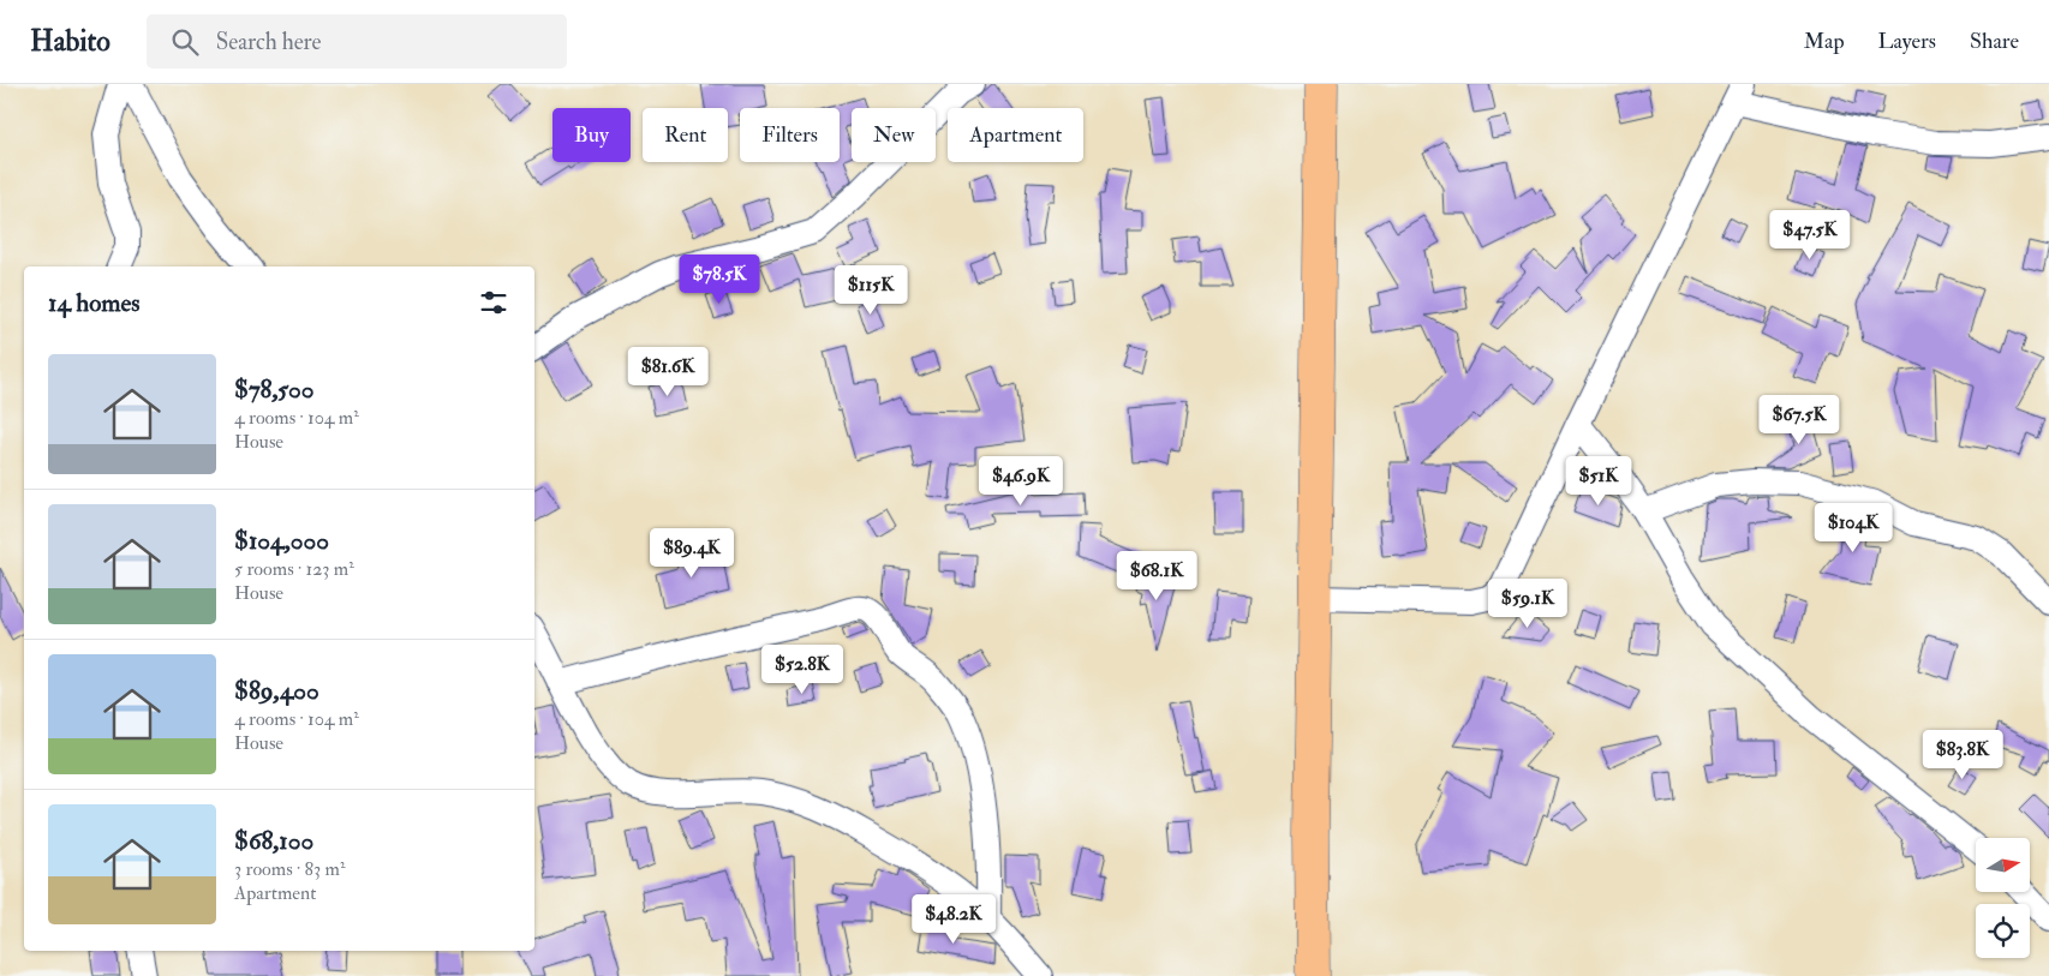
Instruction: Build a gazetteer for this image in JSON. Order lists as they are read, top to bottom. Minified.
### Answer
{"north":"right","page":{"header":"Habito","search":"Search here","nav":["Map","Layers","Share"],"chip":["Buy","Rent","Filters","New","Apartment"],"price":["$47.5K","$78.5K","$115K","$81.6K","$67.5K","$46.9K","$51K","$104K","$89.4K","$68.1K","$59.1K","$52.8K","$83.8K","$48.2K"],"heading":"14 homes","list":[{"name":"$78,500","note":"4 rooms · 104 m² · House"},{"name":"$104,000","note":"5 rooms · 123 m² · House"},{"name":"$89,400","note":"4 rooms · 104 m² · House"},{"name":"$68,100","note":"3 rooms · 83 m² · Apartment"}]}}
